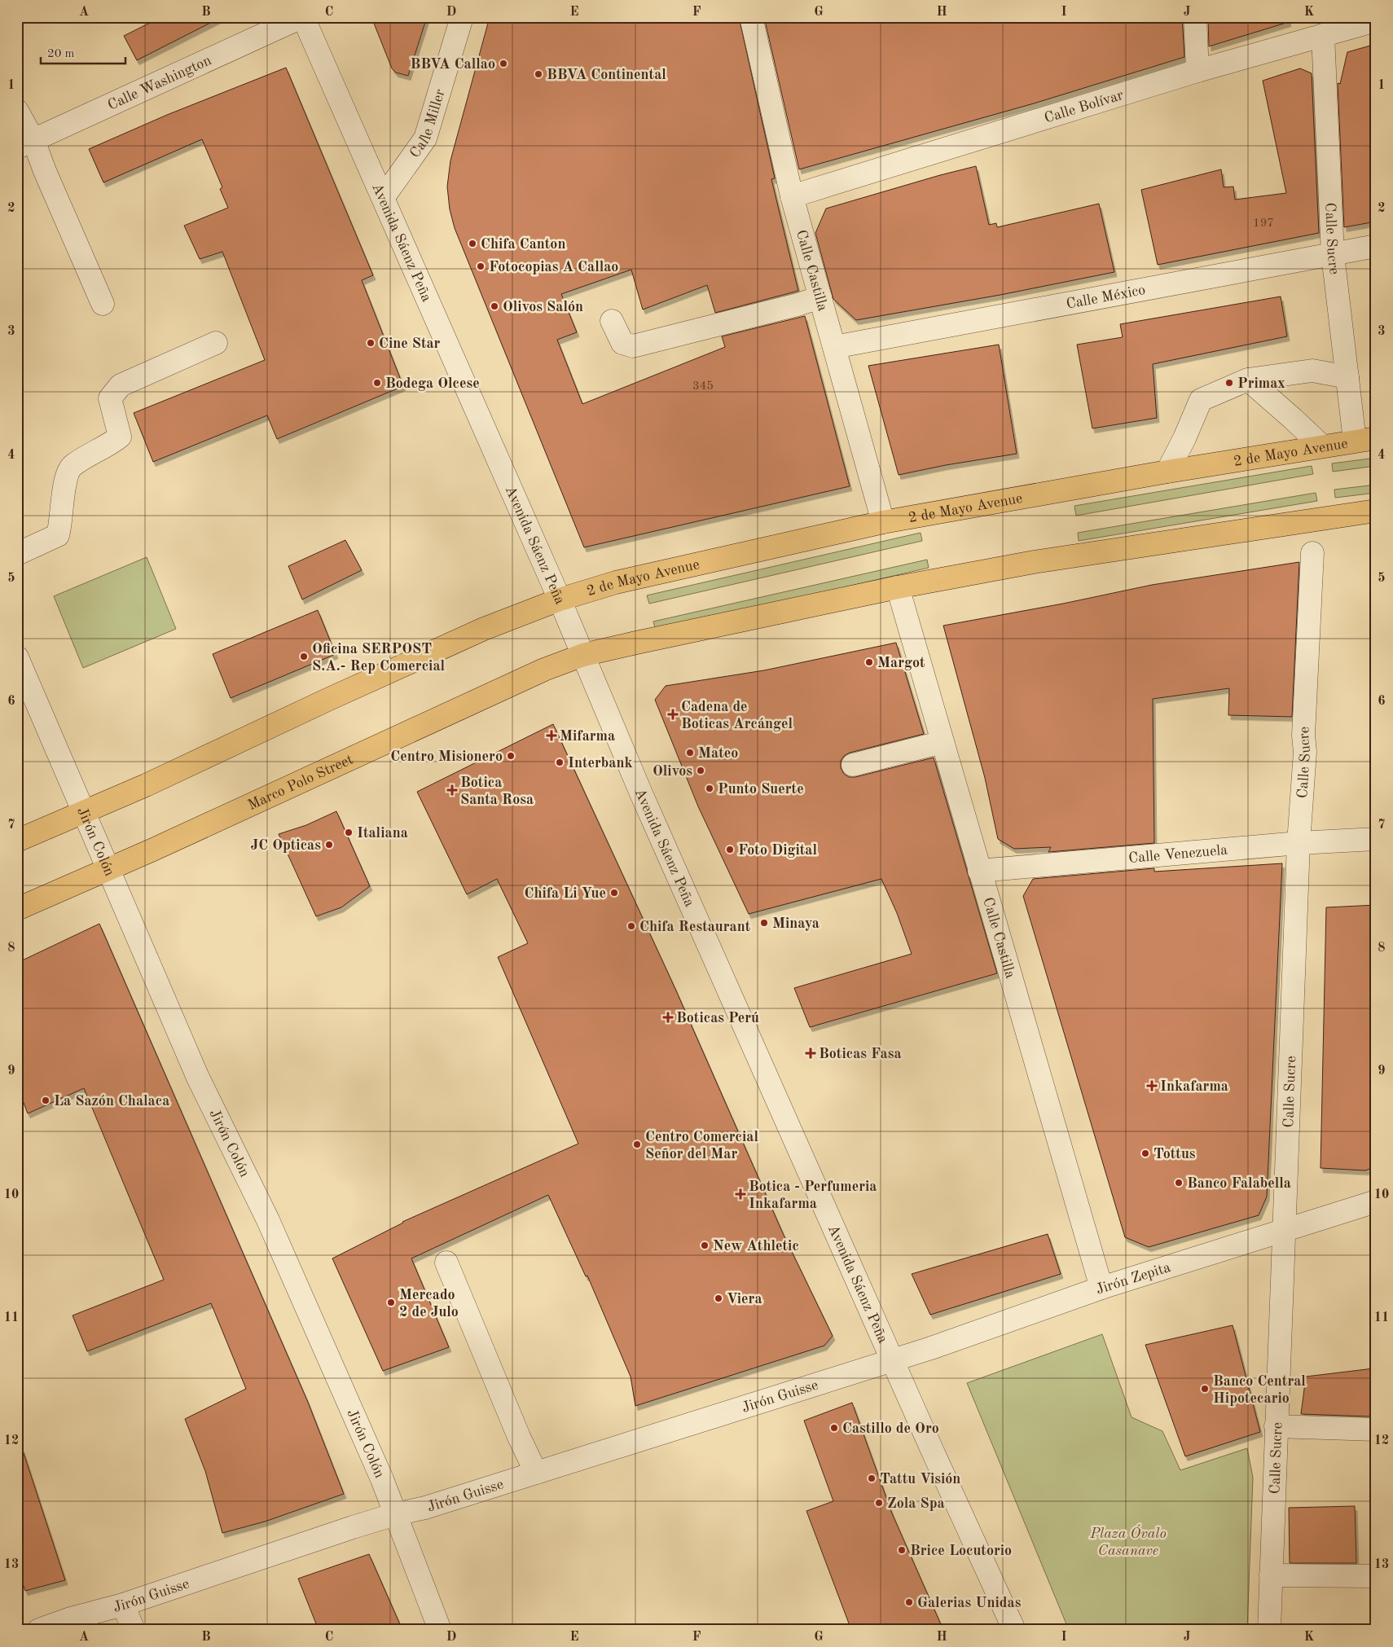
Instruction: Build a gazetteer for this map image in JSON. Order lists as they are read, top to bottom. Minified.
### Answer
{"streets":{"main road":["2 de Mayo Avenue","Marco Polo Street"],"street":["Calle Washington","Calle Bolívar","Calle Miller","Calle Sucre","Avenida Sáenz Peña","Calle Castilla","Calle México","Jirón Colón","Calle Venezuela","Jirón Zepita","Jirón Guisse"]},"crossings":[["Calle Washington","Avenida Sáenz Peña"],["Calle Bolívar","Calle Sucre"],["Calle Bolívar","Calle Castilla"],["Calle Miller","Avenida Sáenz Peña"],["Calle Sucre","Calle México"],["Calle Sucre","2 de Mayo Avenue"],["Calle Sucre","Calle Venezuela"],["Calle Sucre","Jirón Zepita"],["Avenida Sáenz Peña","2 de Mayo Avenue"],["Avenida Sáenz Peña","Marco Polo Street"],["Avenida Sáenz Peña","Jirón Zepita"],["Avenida Sáenz Peña","Jirón Guisse"],["Calle Castilla","Calle México"],["Calle Castilla","2 de Mayo Avenue"],["Calle Castilla","Calle Venezuela"],["Calle Castilla","Jirón Zepita"],["Marco Polo Street","Jirón Colón"],["Jirón Colón","Jirón Guisse"],["Jirón Zepita","Jirón Guisse"]],"parks":["Plaza Óvalo Casanave"],"places":{"other":["BBVA Callao","BBVA Continental","Chifa Canton","Fotocopias A Callao","Olivos Salón","Cine Star","Bodega Olcese","Primax","Oficina SERPOST S.A.- Rep Comercial","Margot","Mateo","Centro Misionero","Interbank","Olivos","Punto Suerte","Italiana","JC Opticas","Foto Digital","Chifa Li Yue","Minaya","Chifa Restaurant","La Sazón Chalaca","Centro Comercial Señor del Mar","Tottus","Banco Falabella","New Athletic","Viera","Mercado 2 de Julo","Banco Central Hipotecario","Castillo de Oro","Tattu Visión","Zola Spa","Brice Locutorio","Galerias Unidas"],"health":["Cadena de Boticas Arcángel","Mifarma","Botica Santa Rosa","Boticas Perú","Boticas Fasa","Inkafarma","Botica - Perfumeria Inkafarma"]},"house_numbers":["197","345"],"scale_bar":"20 m","grid":{"columns":["A","B","C","D","E","F","G","H","I","J","K"],"rows":["1","2","3","4","5","6","7","8","9","10","11","12","13"]}}
